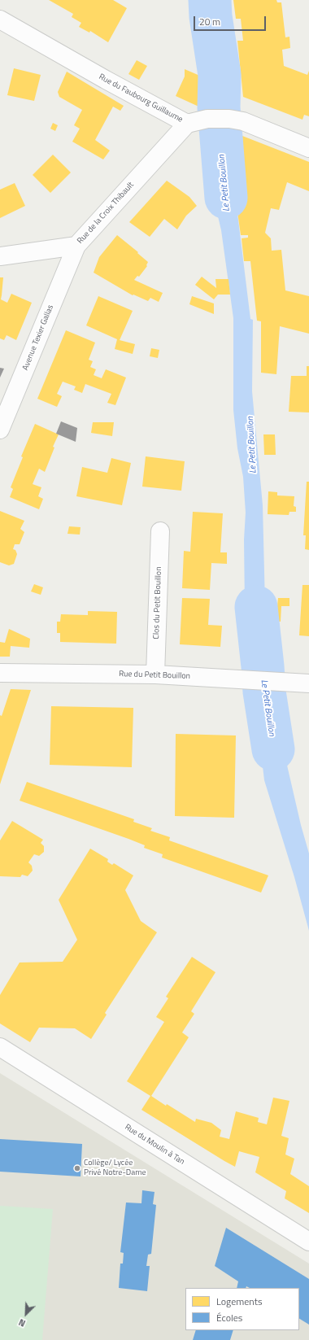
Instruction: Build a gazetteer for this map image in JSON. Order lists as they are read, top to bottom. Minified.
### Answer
{"streets":{"street":["Rue du Faubourg Guillaume","Rue de la Croix Thibault","Avenue Texier Gallas","Clos du Petit Bouillon","Rue du Petit Bouillon","Rue du Moulin à Tan"]},"crossings":[["Rue du Faubourg Guillaume","Rue de la Croix Thibault"],["Rue de la Croix Thibault","Avenue Texier Gallas"],["Clos du Petit Bouillon","Rue du Petit Bouillon"]],"water":["Le Petit Bouillon"],"places":["Collège/ Lycée Privé Notre-Dame"],"legend":["Logements","Écoles"],"scale_bar":"20 m","north":"bottom left"}
